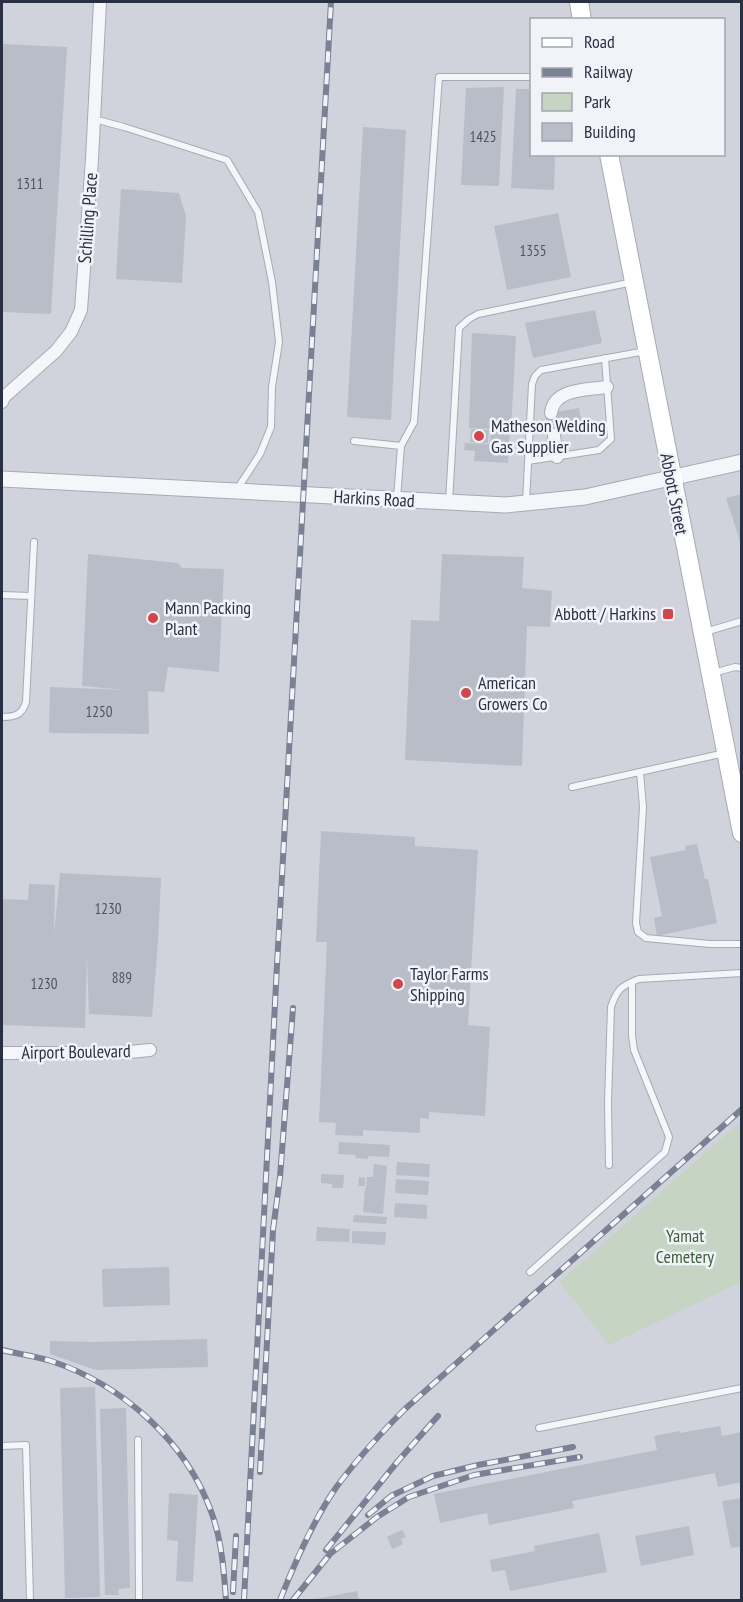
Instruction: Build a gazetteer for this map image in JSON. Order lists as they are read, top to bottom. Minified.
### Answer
{"streets":{"main road":["Abbott Street"],"street":["Schilling Place","Harkins Road","Airport Boulevard"]},"crossings":[["Abbott Street","Harkins Road"]],"parks":["Yamat Cemetery"],"places":{"other":["Matheson Welding Gas Supplier","Mann Packing Plant","American Growers Co","Taylor Farms Shipping"],"transit":["Abbott / Harkins"]},"house_numbers":["1425","1311","1355","1250","1230","889","1230"],"legend":["Road","Railway","Park","Building"]}
